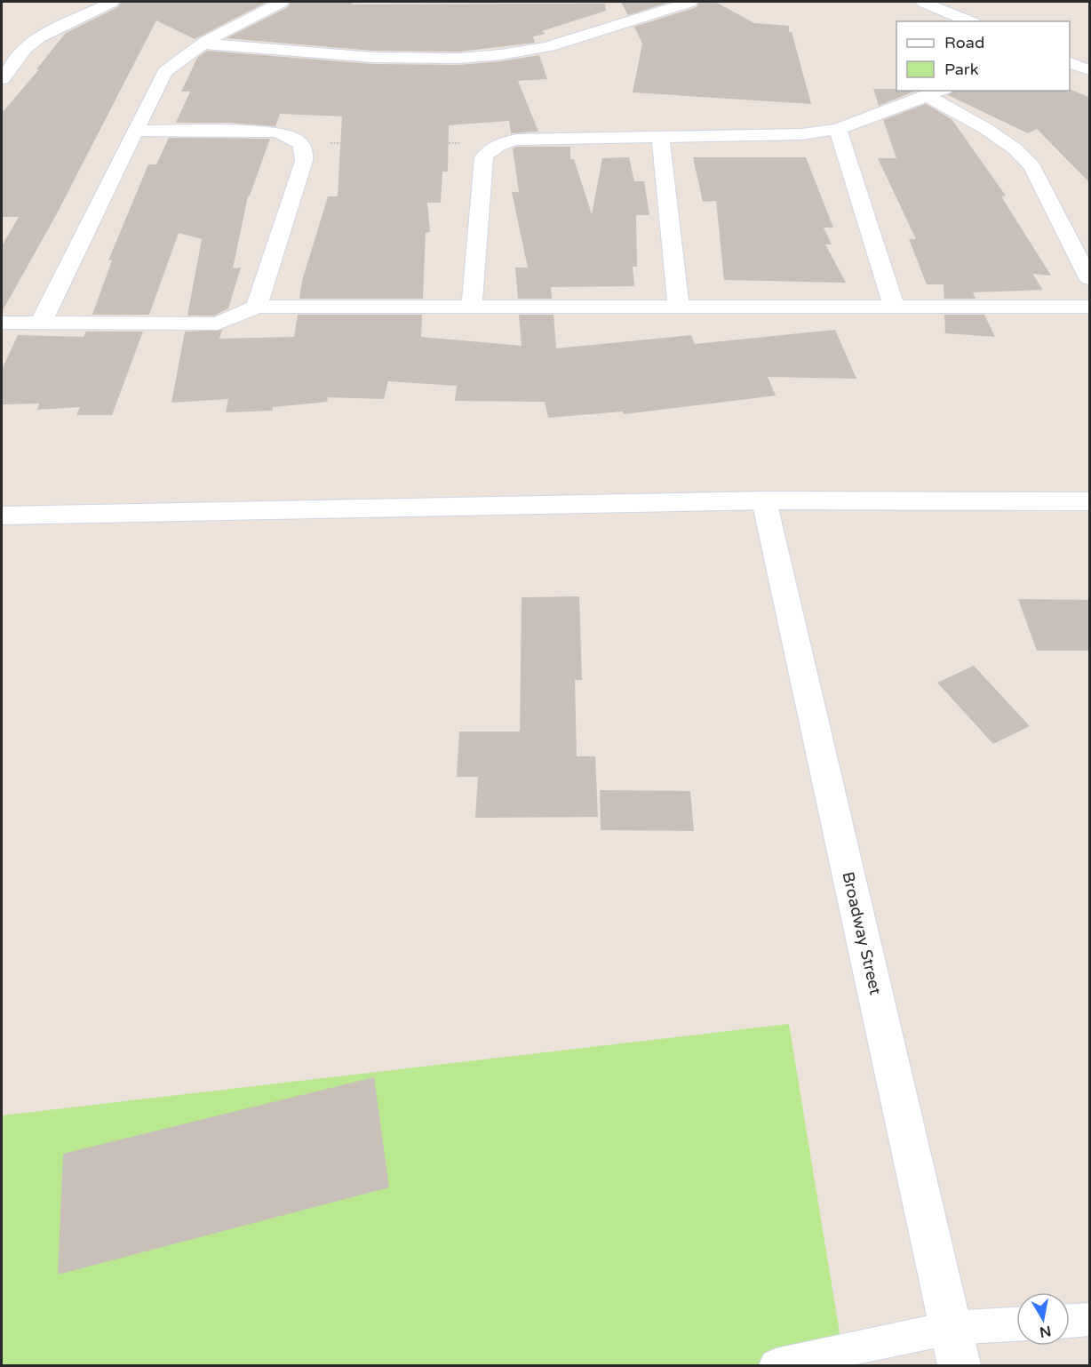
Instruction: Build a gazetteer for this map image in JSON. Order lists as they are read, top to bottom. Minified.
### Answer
{"streets":{"street":["Broadway Street"]},"legend":["Road","Park"],"north":"bottom"}
